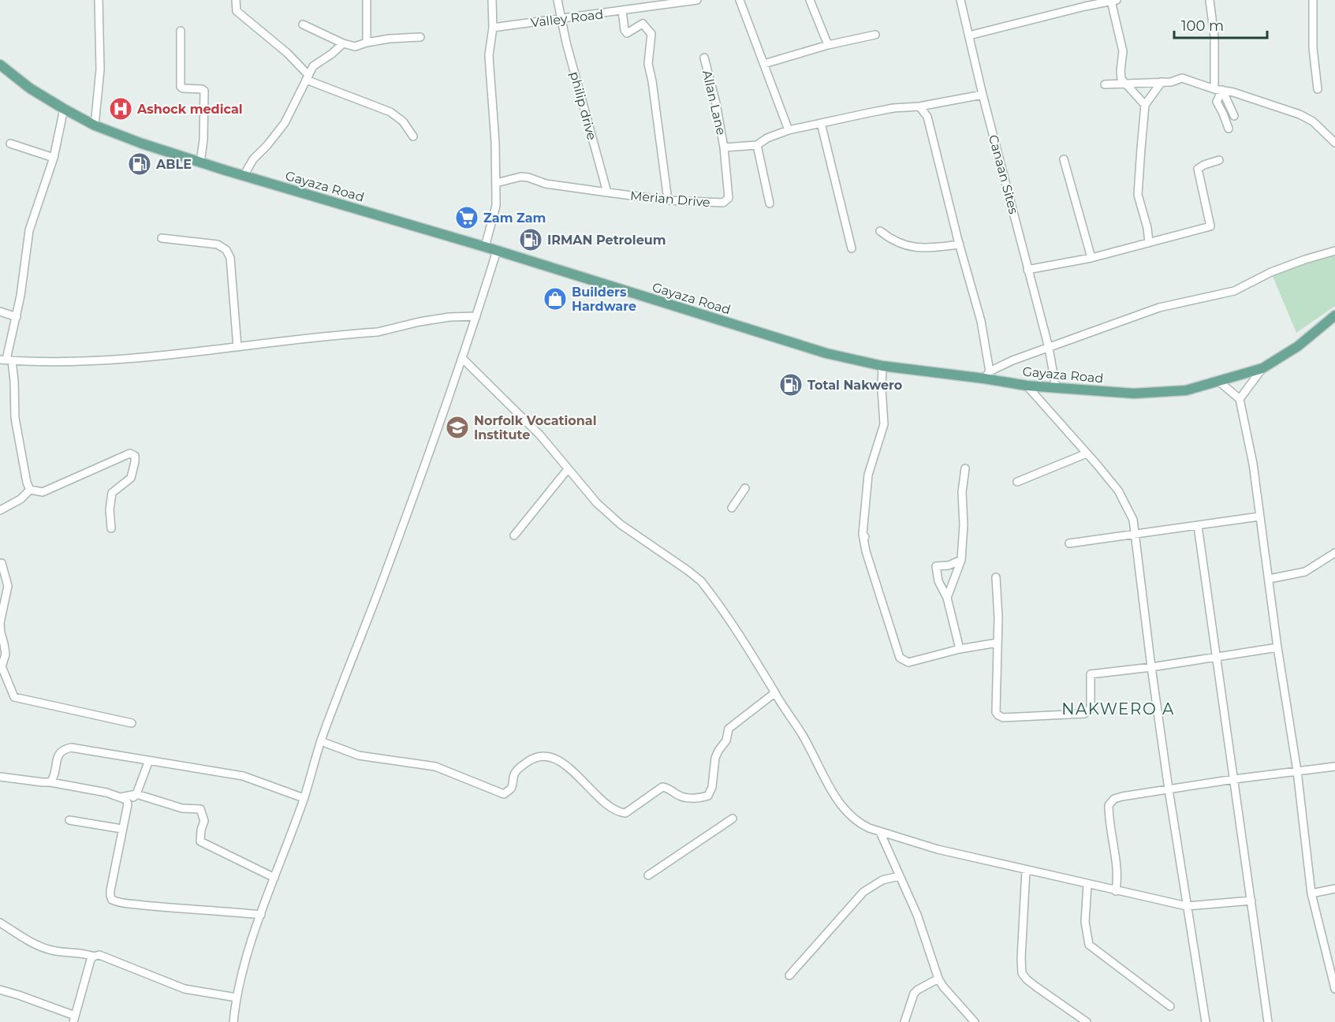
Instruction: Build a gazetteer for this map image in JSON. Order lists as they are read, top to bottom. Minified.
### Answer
{"streets":{"main road":["Gayaza Road"],"street":["Valley Road","Allan Lane","philip drive","Canaan Sites","Merian Drive"]},"crossings":[["Valley Road","philip drive"],["Allan Lane","Merian Drive"],["philip drive","Merian Drive"],["Canaan Sites","Gayaza Road"]],"districts":["NAKWERO A"],"places":{"hospital":["Ashock medical"],"fuel station":["ABLE","IRMAN Petroleum","Total Nakwero"],"supermarket":["Zam Zam"],"shop":["Builders Hardware"],"school or university":["Norfolk Vocational Institute"]},"scale_bar":"100 m"}
